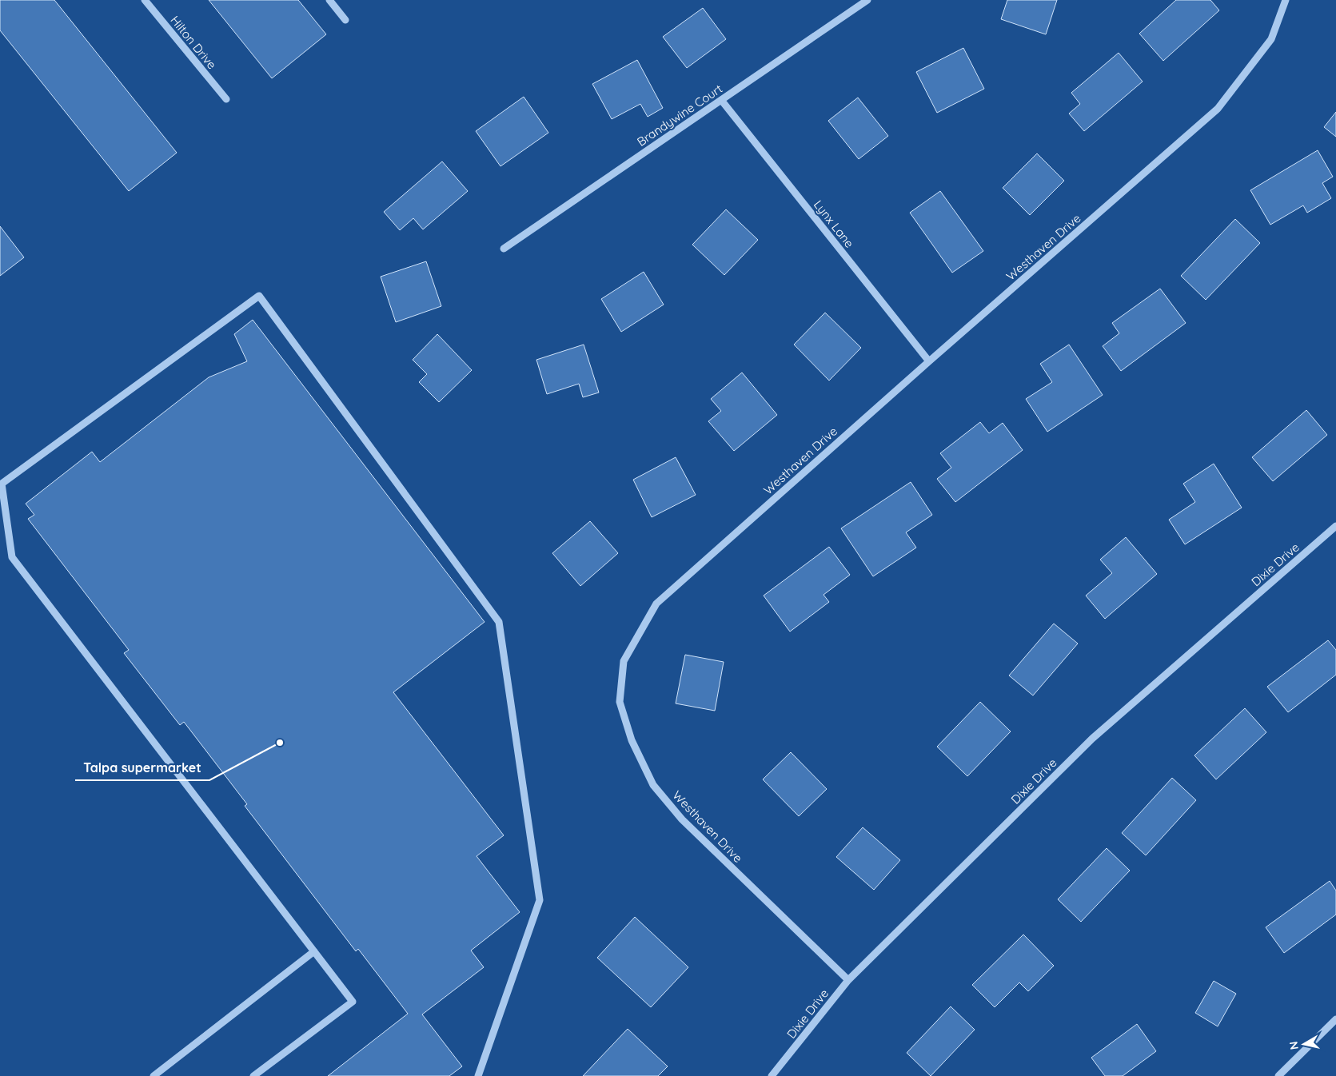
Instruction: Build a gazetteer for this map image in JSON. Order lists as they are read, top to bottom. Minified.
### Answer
{"streets":{"street":["Hilton Drive","Brandywine Court","Lynx Lane","Westhaven Drive","Dixie Drive"]},"crossings":[["Brandywine Court","Lynx Lane"],["Lynx Lane","Westhaven Drive"],["Westhaven Drive","Dixie Drive"]],"places":["Talpa supermarket"],"north":"left"}
